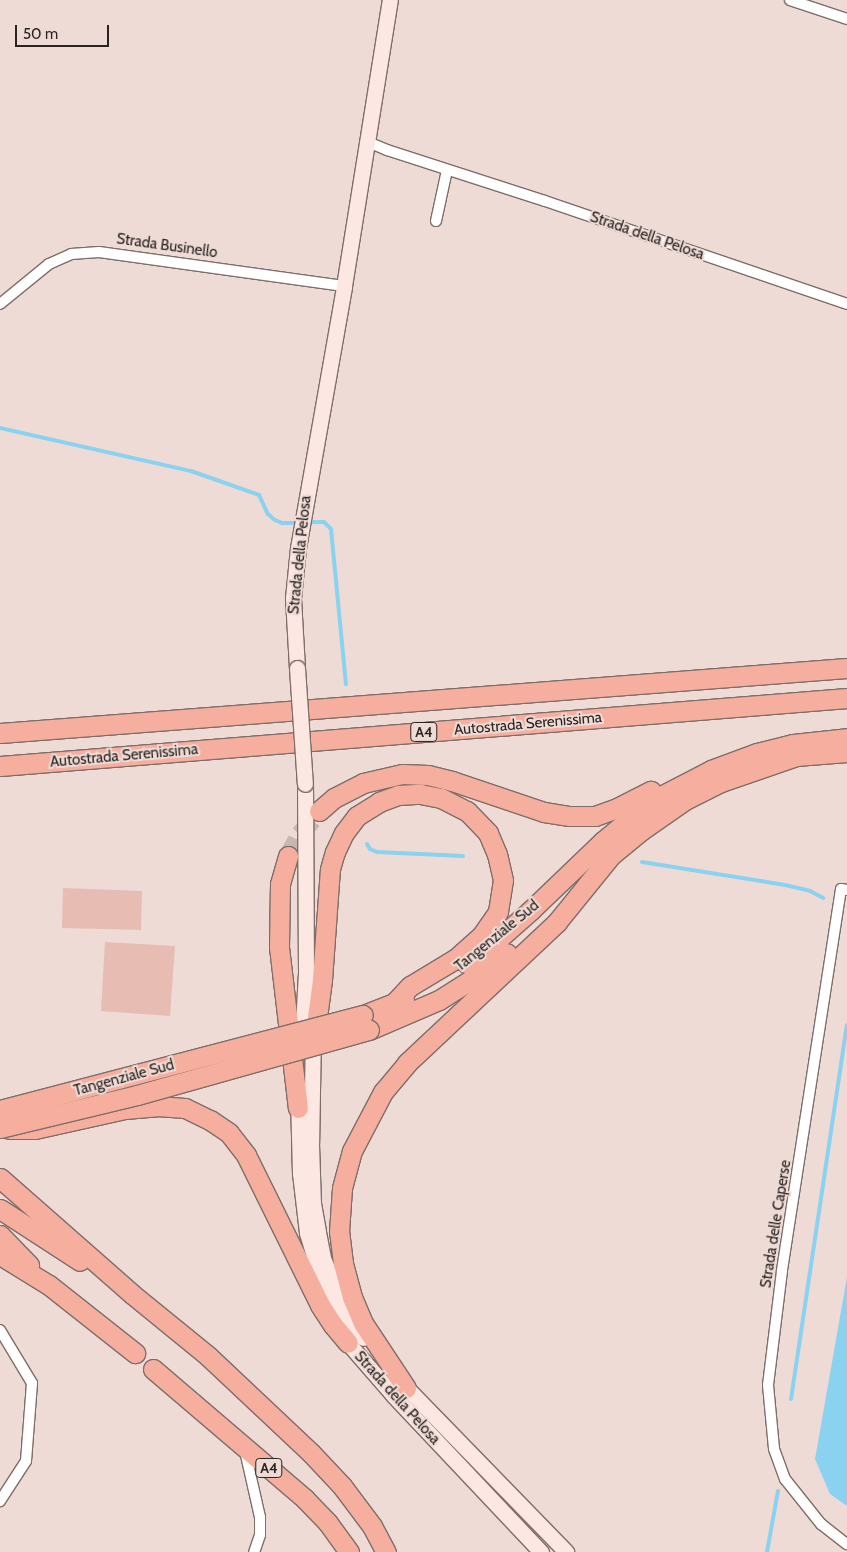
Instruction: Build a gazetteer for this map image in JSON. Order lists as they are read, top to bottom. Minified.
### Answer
{"streets":{"highway":["Autostrada Serenissima","A4","Tangenziale Sud"],"street":["Strada della Pelosa","Strada Businello","Strada delle Caperse"]},"crossings":[["Strada della Pelosa","Strada Businello"]],"scale_bar":"50 m"}
